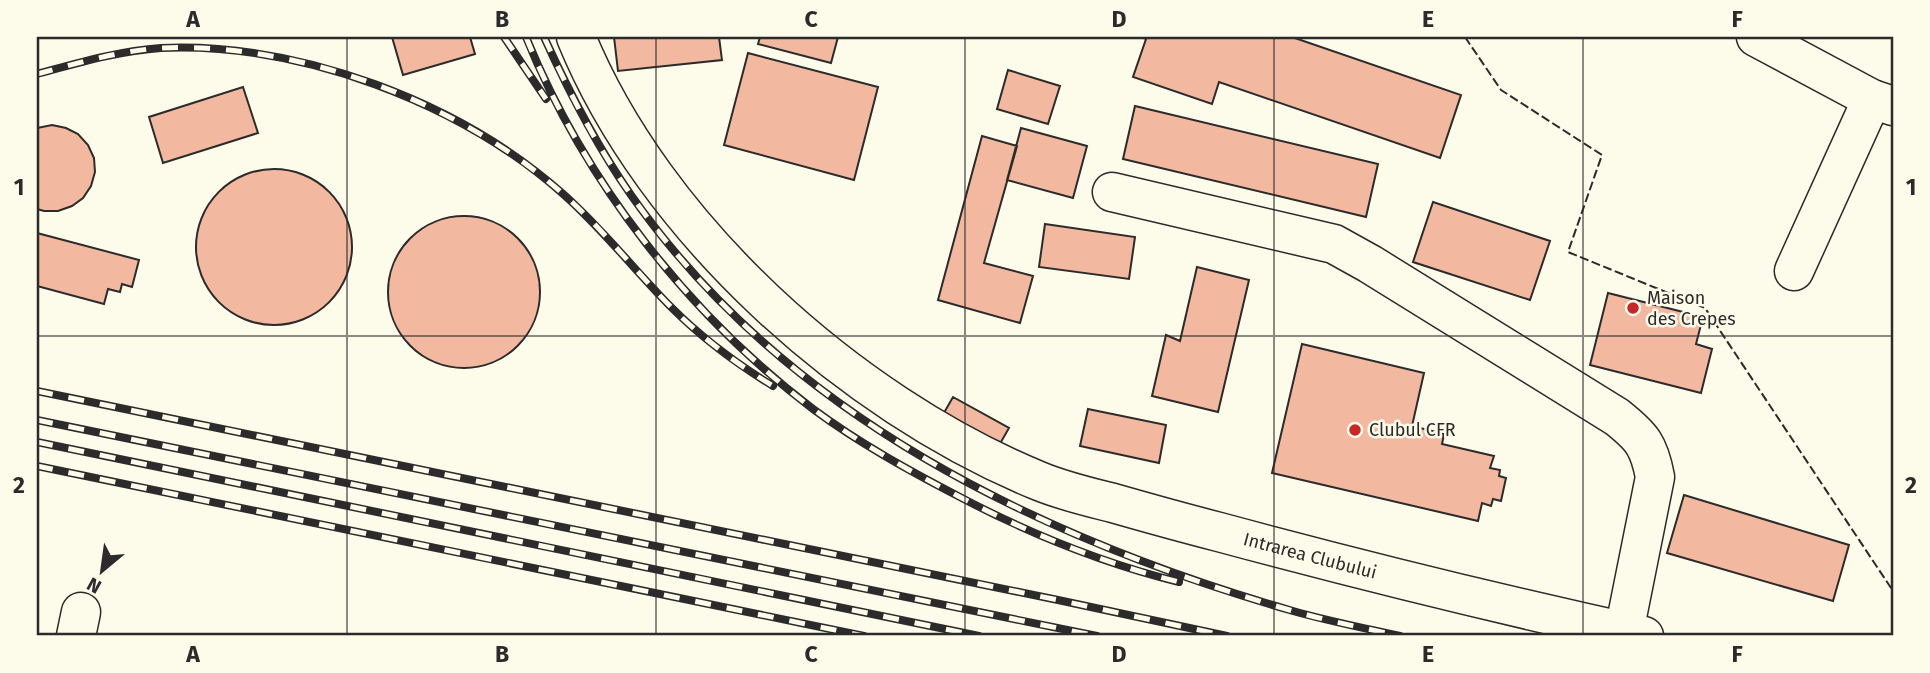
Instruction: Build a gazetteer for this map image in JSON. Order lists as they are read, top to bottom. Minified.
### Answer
{"streets":{"street":["Intrarea Clubului"]},"places":["Maison des Crepes","Clubul CFR"],"north":"bottom left","grid":{"columns":["A","B","C","D","E","F"],"rows":["1","2"]}}
